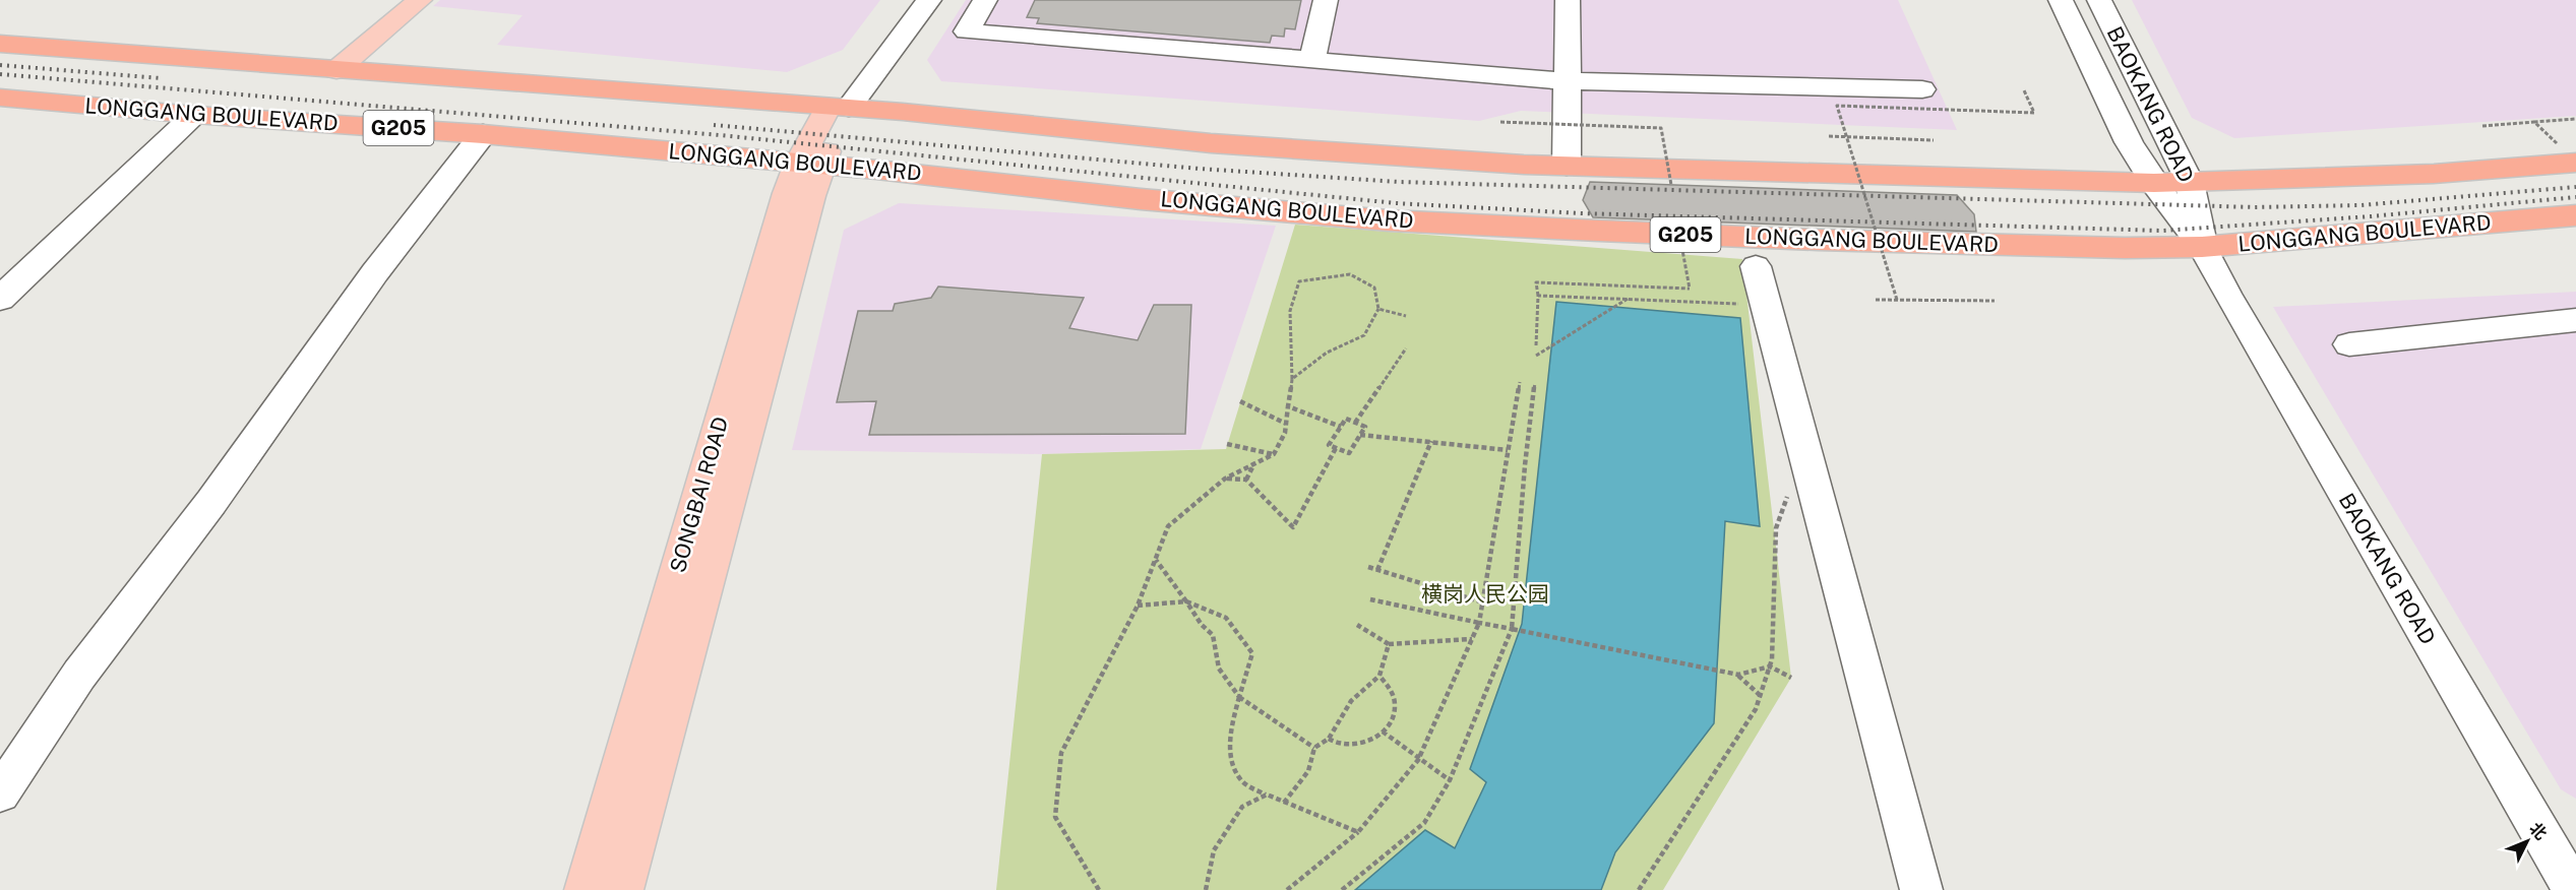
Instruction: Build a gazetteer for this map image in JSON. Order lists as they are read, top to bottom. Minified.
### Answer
{"streets":{"highway":["LONGGANG BOULEVARD","G205"],"main road":["SONGBAI ROAD"],"street":["BAOKANG ROAD"]},"crossings":[["BAOKANG ROAD","LONGGANG BOULEVARD"],["LONGGANG BOULEVARD","SONGBAI ROAD"]],"parks":["横岗人民公园"],"north":"top right"}
